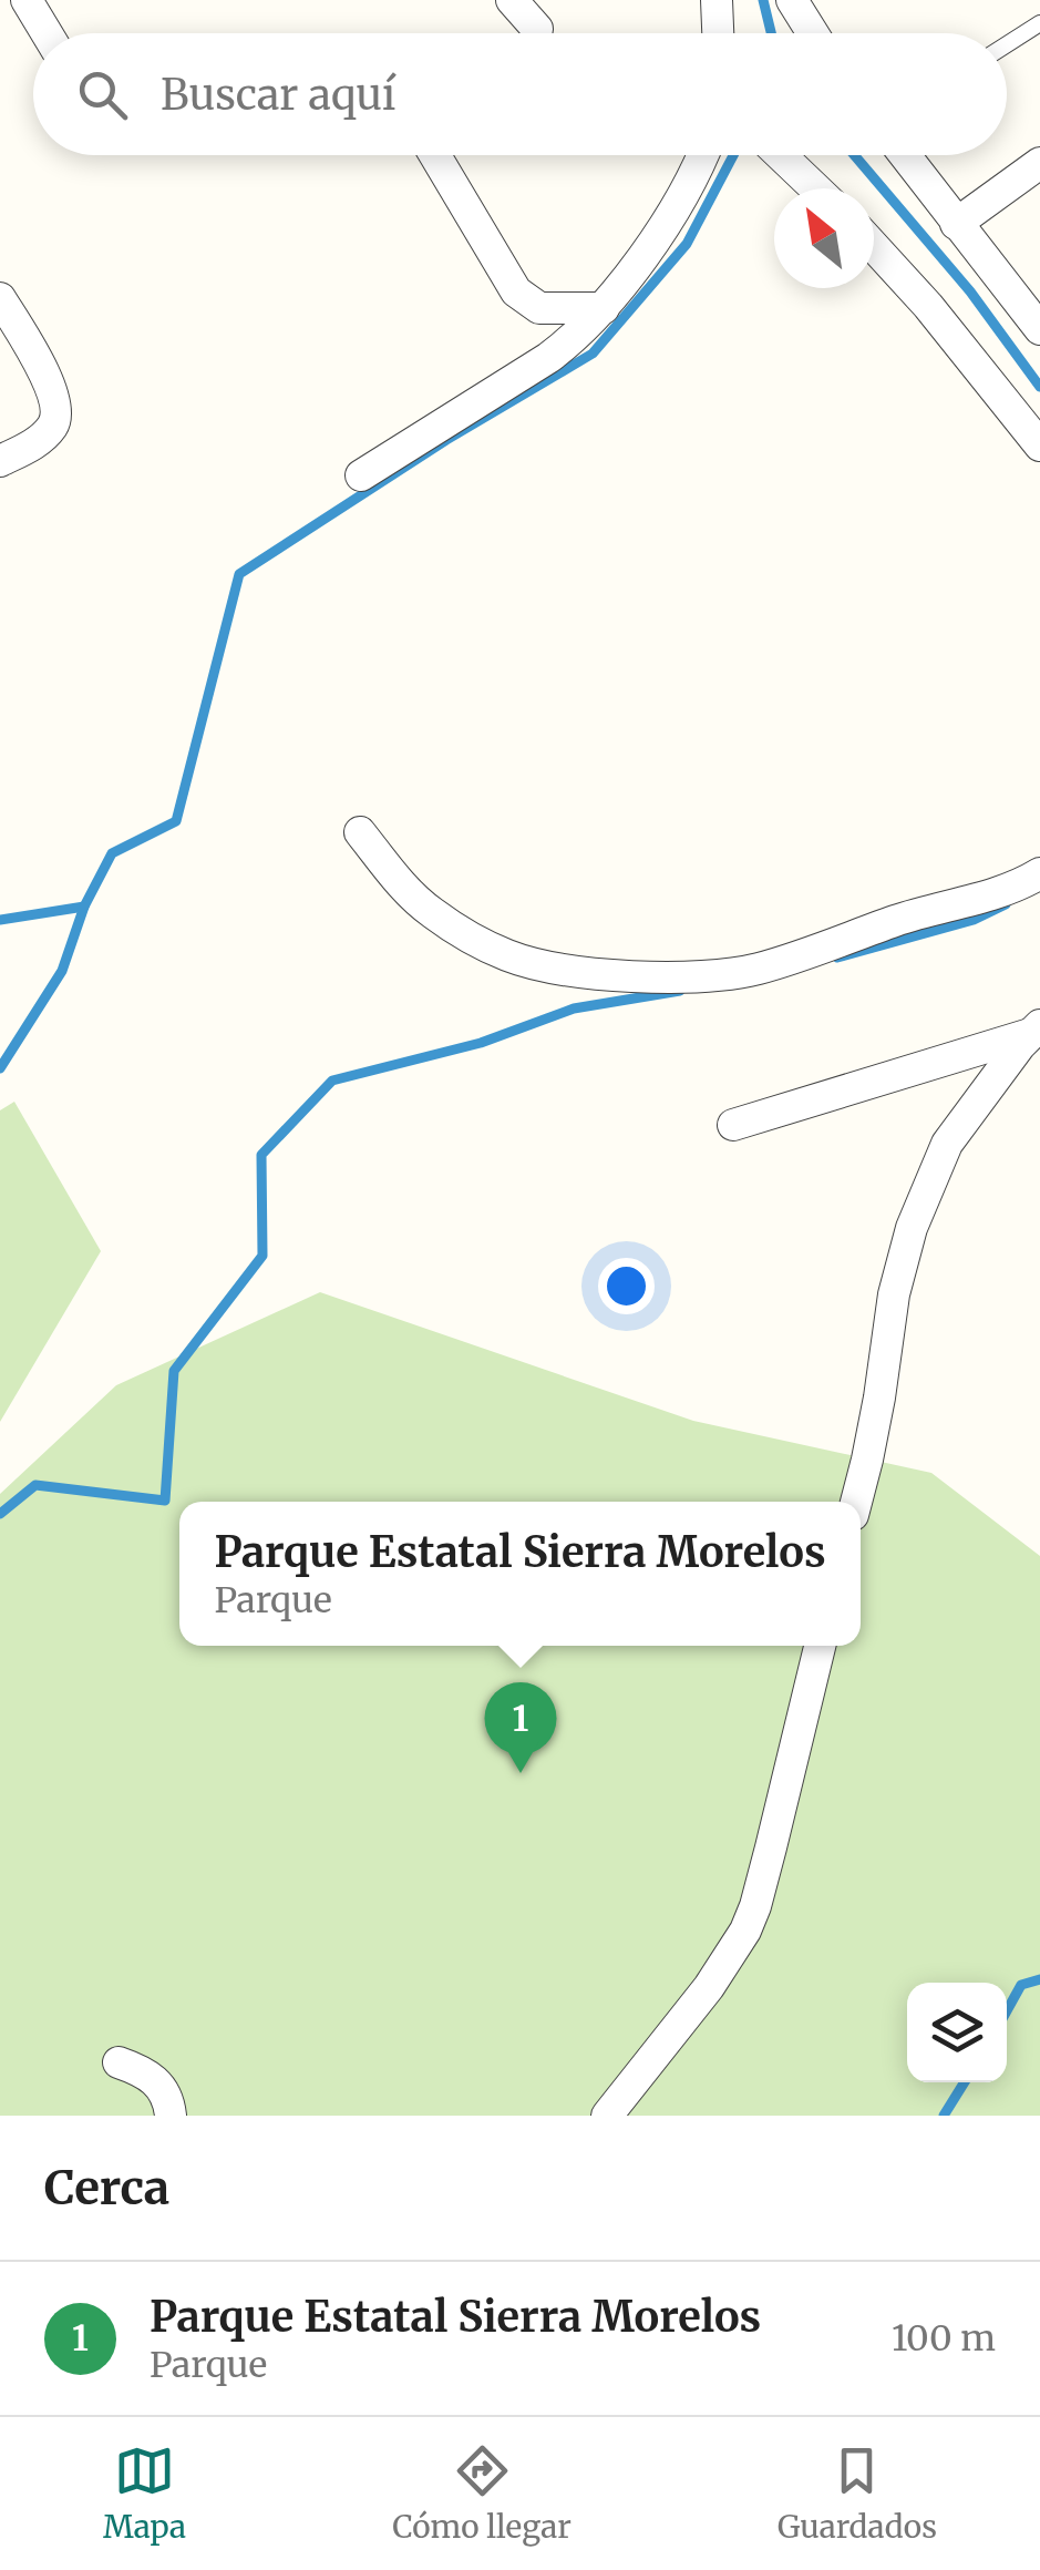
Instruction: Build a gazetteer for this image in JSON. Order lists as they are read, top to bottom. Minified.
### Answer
{"north":"top left","page":{"search":"Buscar aquí","popup":["Parque Estatal Sierra Morelos","Parque"],"pins":"1","heading":"Cerca","list":[{"mark":"1","name":"Parque Estatal Sierra Morelos","note":"Parque","value":"100 m"}],"nav":["Mapa","Cómo llegar","Guardados"]}}
